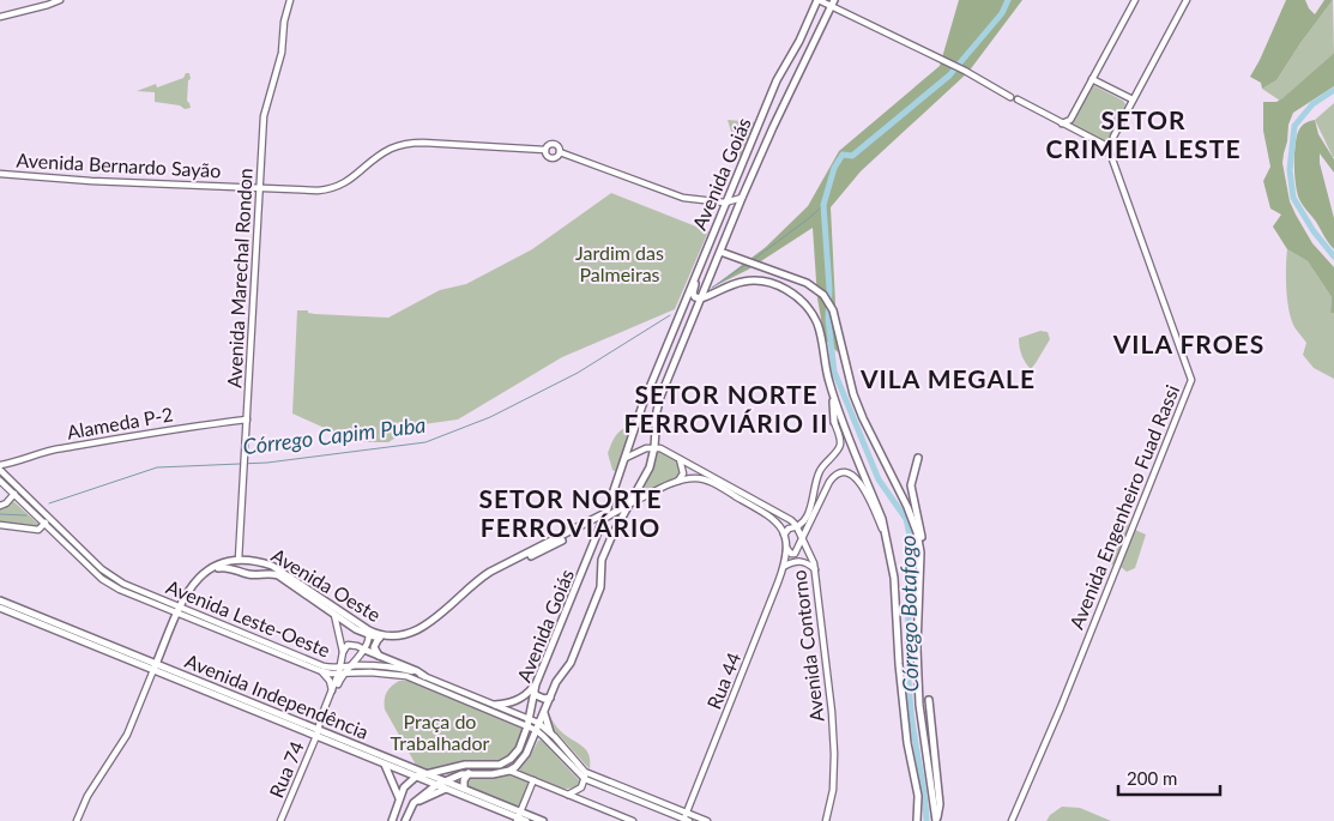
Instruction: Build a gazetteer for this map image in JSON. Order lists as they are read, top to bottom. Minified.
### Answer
{"streets":{"main road":["Avenida Bernardo Sayão","Avenida Goiás","Avenida Marechal Rondon","Alameda P-2","Avenida Engenheiro Fuad Rassi","Avenida Oeste","Avenida Leste-Oeste","Avenida Contorno","Rua 44","Avenida Independência","Rua 74"]},"crossings":[["Avenida Bernardo Sayão","Avenida Marechal Rondon"],["Avenida Goiás","Avenida Oeste"],["Avenida Goiás","Avenida Leste-Oeste"],["Avenida Goiás","Avenida Independência"],["Avenida Marechal Rondon","Alameda P-2"],["Avenida Marechal Rondon","Avenida Oeste"],["Avenida Oeste","Avenida Leste-Oeste"],["Avenida Oeste","Avenida Independência"],["Avenida Oeste","Rua 74"],["Avenida Leste-Oeste","Rua 44"],["Avenida Leste-Oeste","Rua 74"],["Avenida Contorno","Rua 44"],["Avenida Independência","Rua 74"]],"districts":["SETOR CRIMEIA LESTE","VILA FROES","VILA MEGALE","SETOR NORTE FERROVIÁRIO II","SETOR NORTE FERROVIÁRIO"],"water":["Córrego Capim Puba","Córrego Botafogo"],"parks":["Jardim das Palmeiras","Praça do Trabalhador"],"scale_bar":"200 m"}
